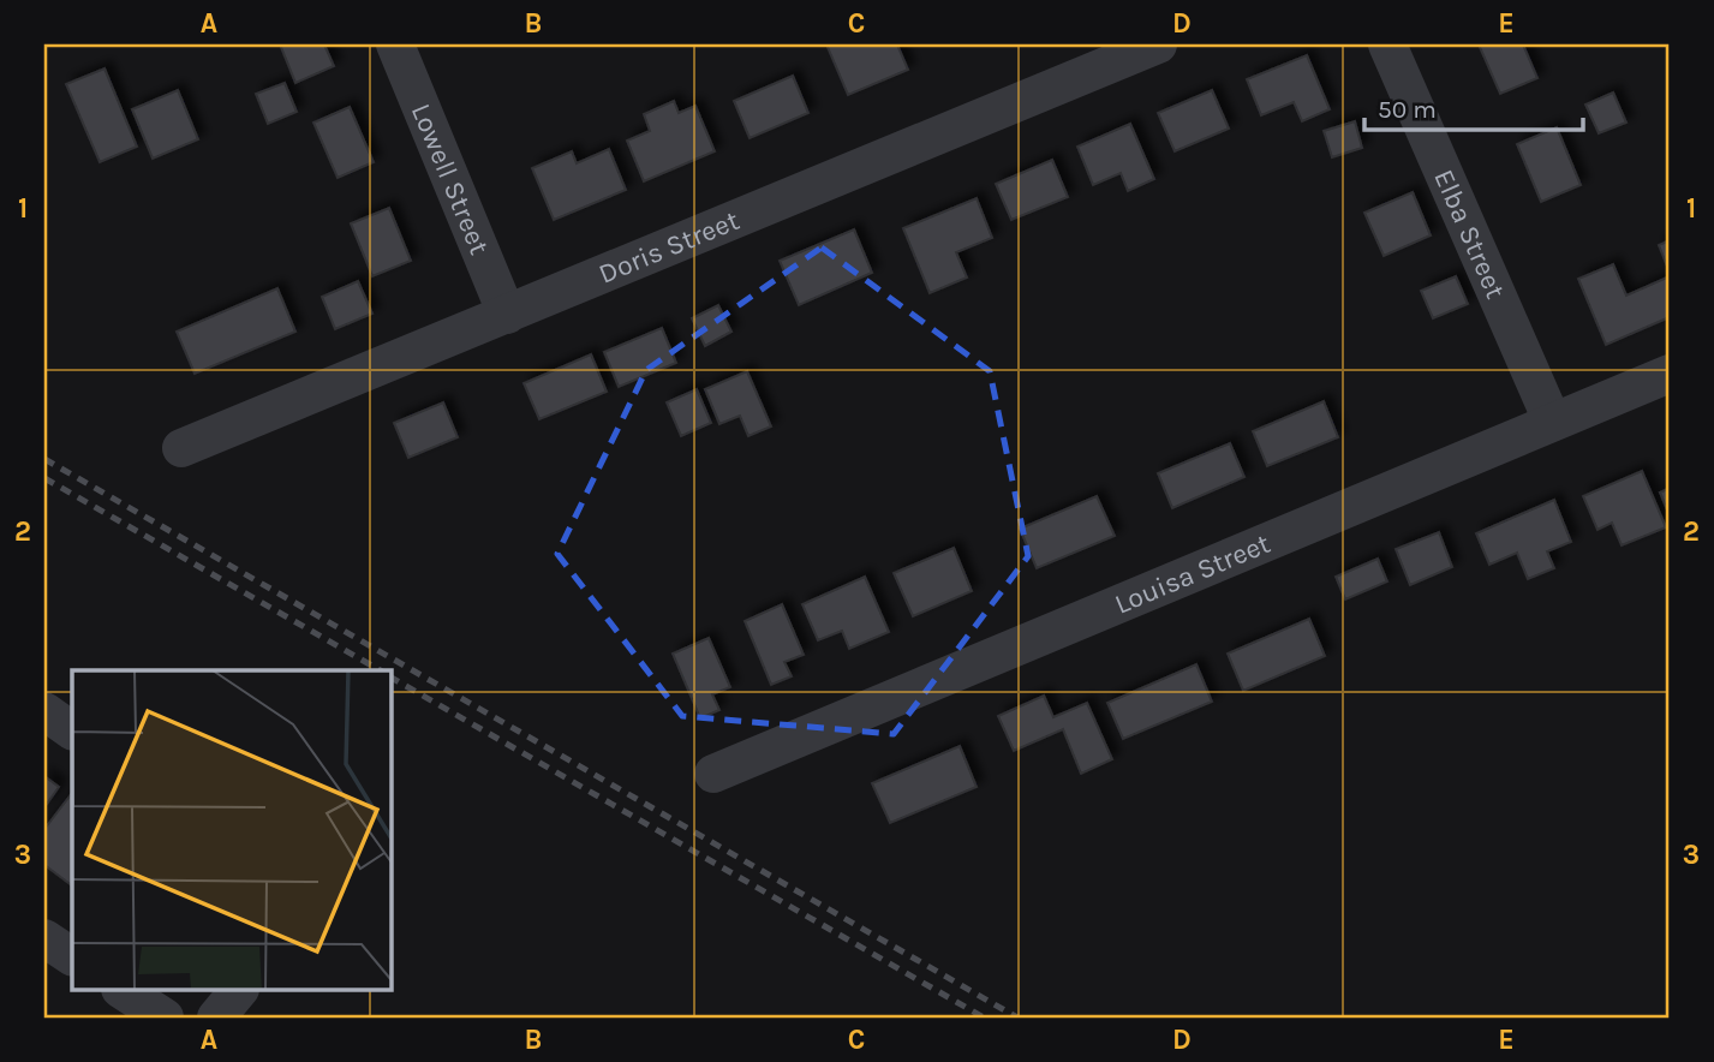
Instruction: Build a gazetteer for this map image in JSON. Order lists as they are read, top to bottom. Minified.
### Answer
{"streets":{"street":["Lowell Street","Elba Street","Doris Street","Louisa Street"]},"crossings":[["Lowell Street","Doris Street"],["Elba Street","Louisa Street"]],"scale_bar":"50 m","grid":{"columns":["A","B","C","D","E"],"rows":["1","2","3"]}}
